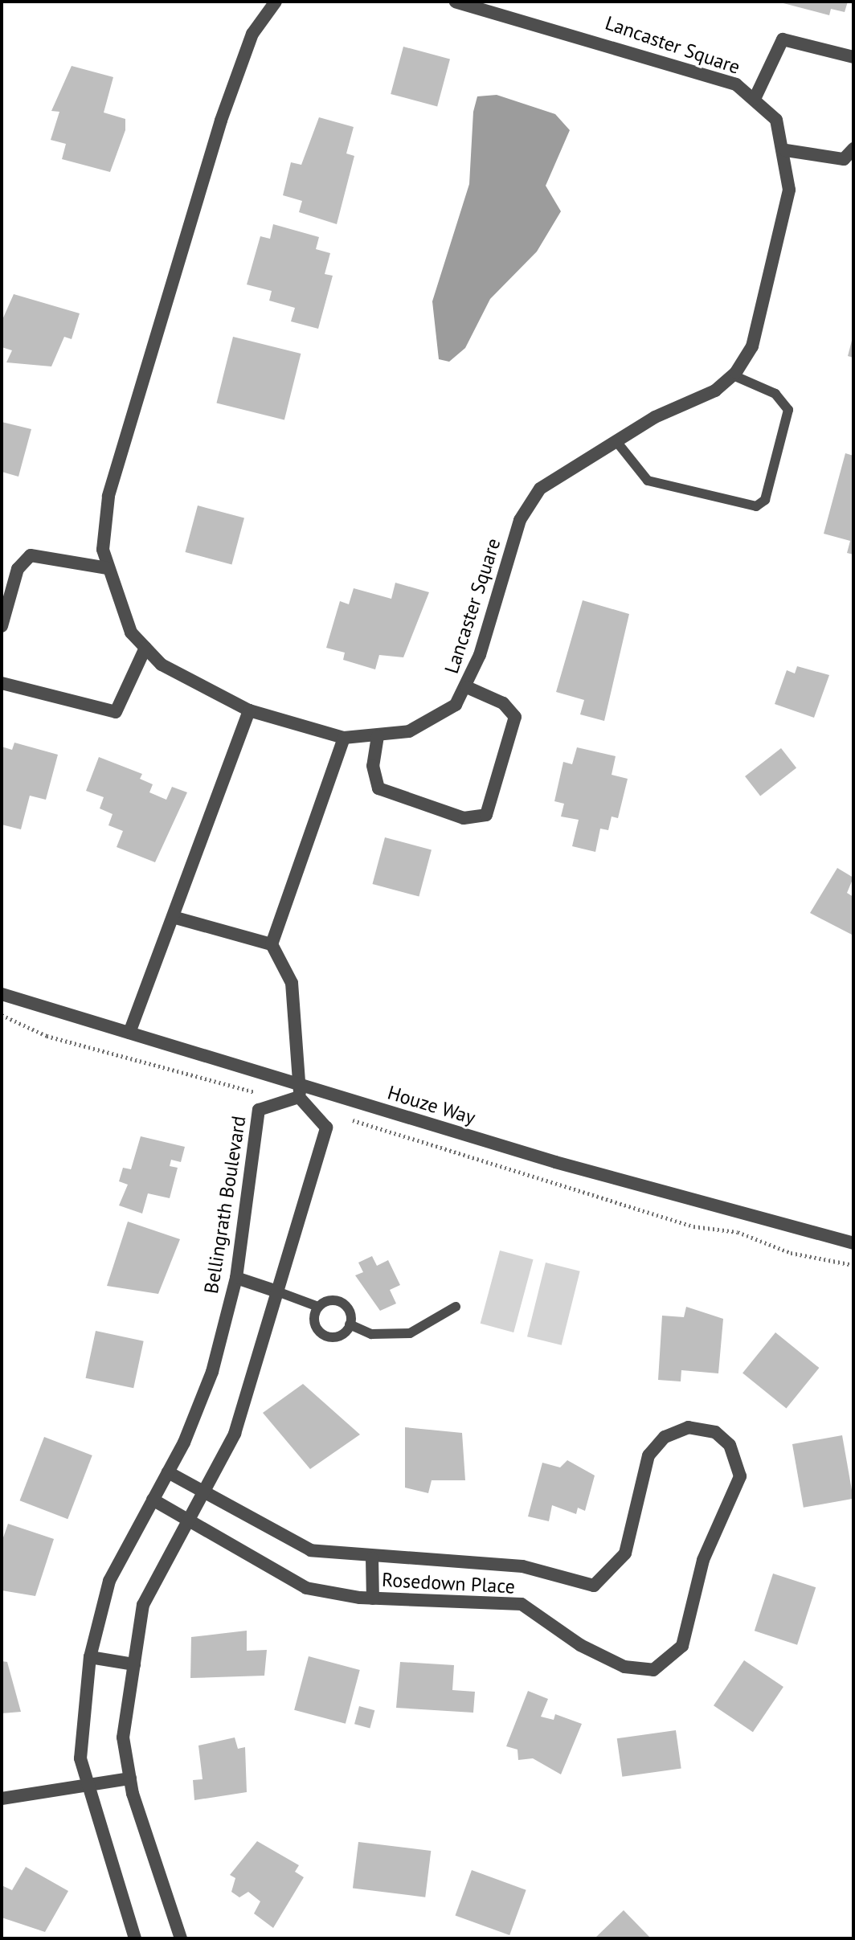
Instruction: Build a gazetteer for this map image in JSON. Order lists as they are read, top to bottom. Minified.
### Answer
{"streets":{"street":["Lancaster Square","Houze Way","Bellingrath Boulevard","Rosedown Place"]},"crossings":[["Houze Way","Bellingrath Boulevard"],["Bellingrath Boulevard","Rosedown Place"]]}
